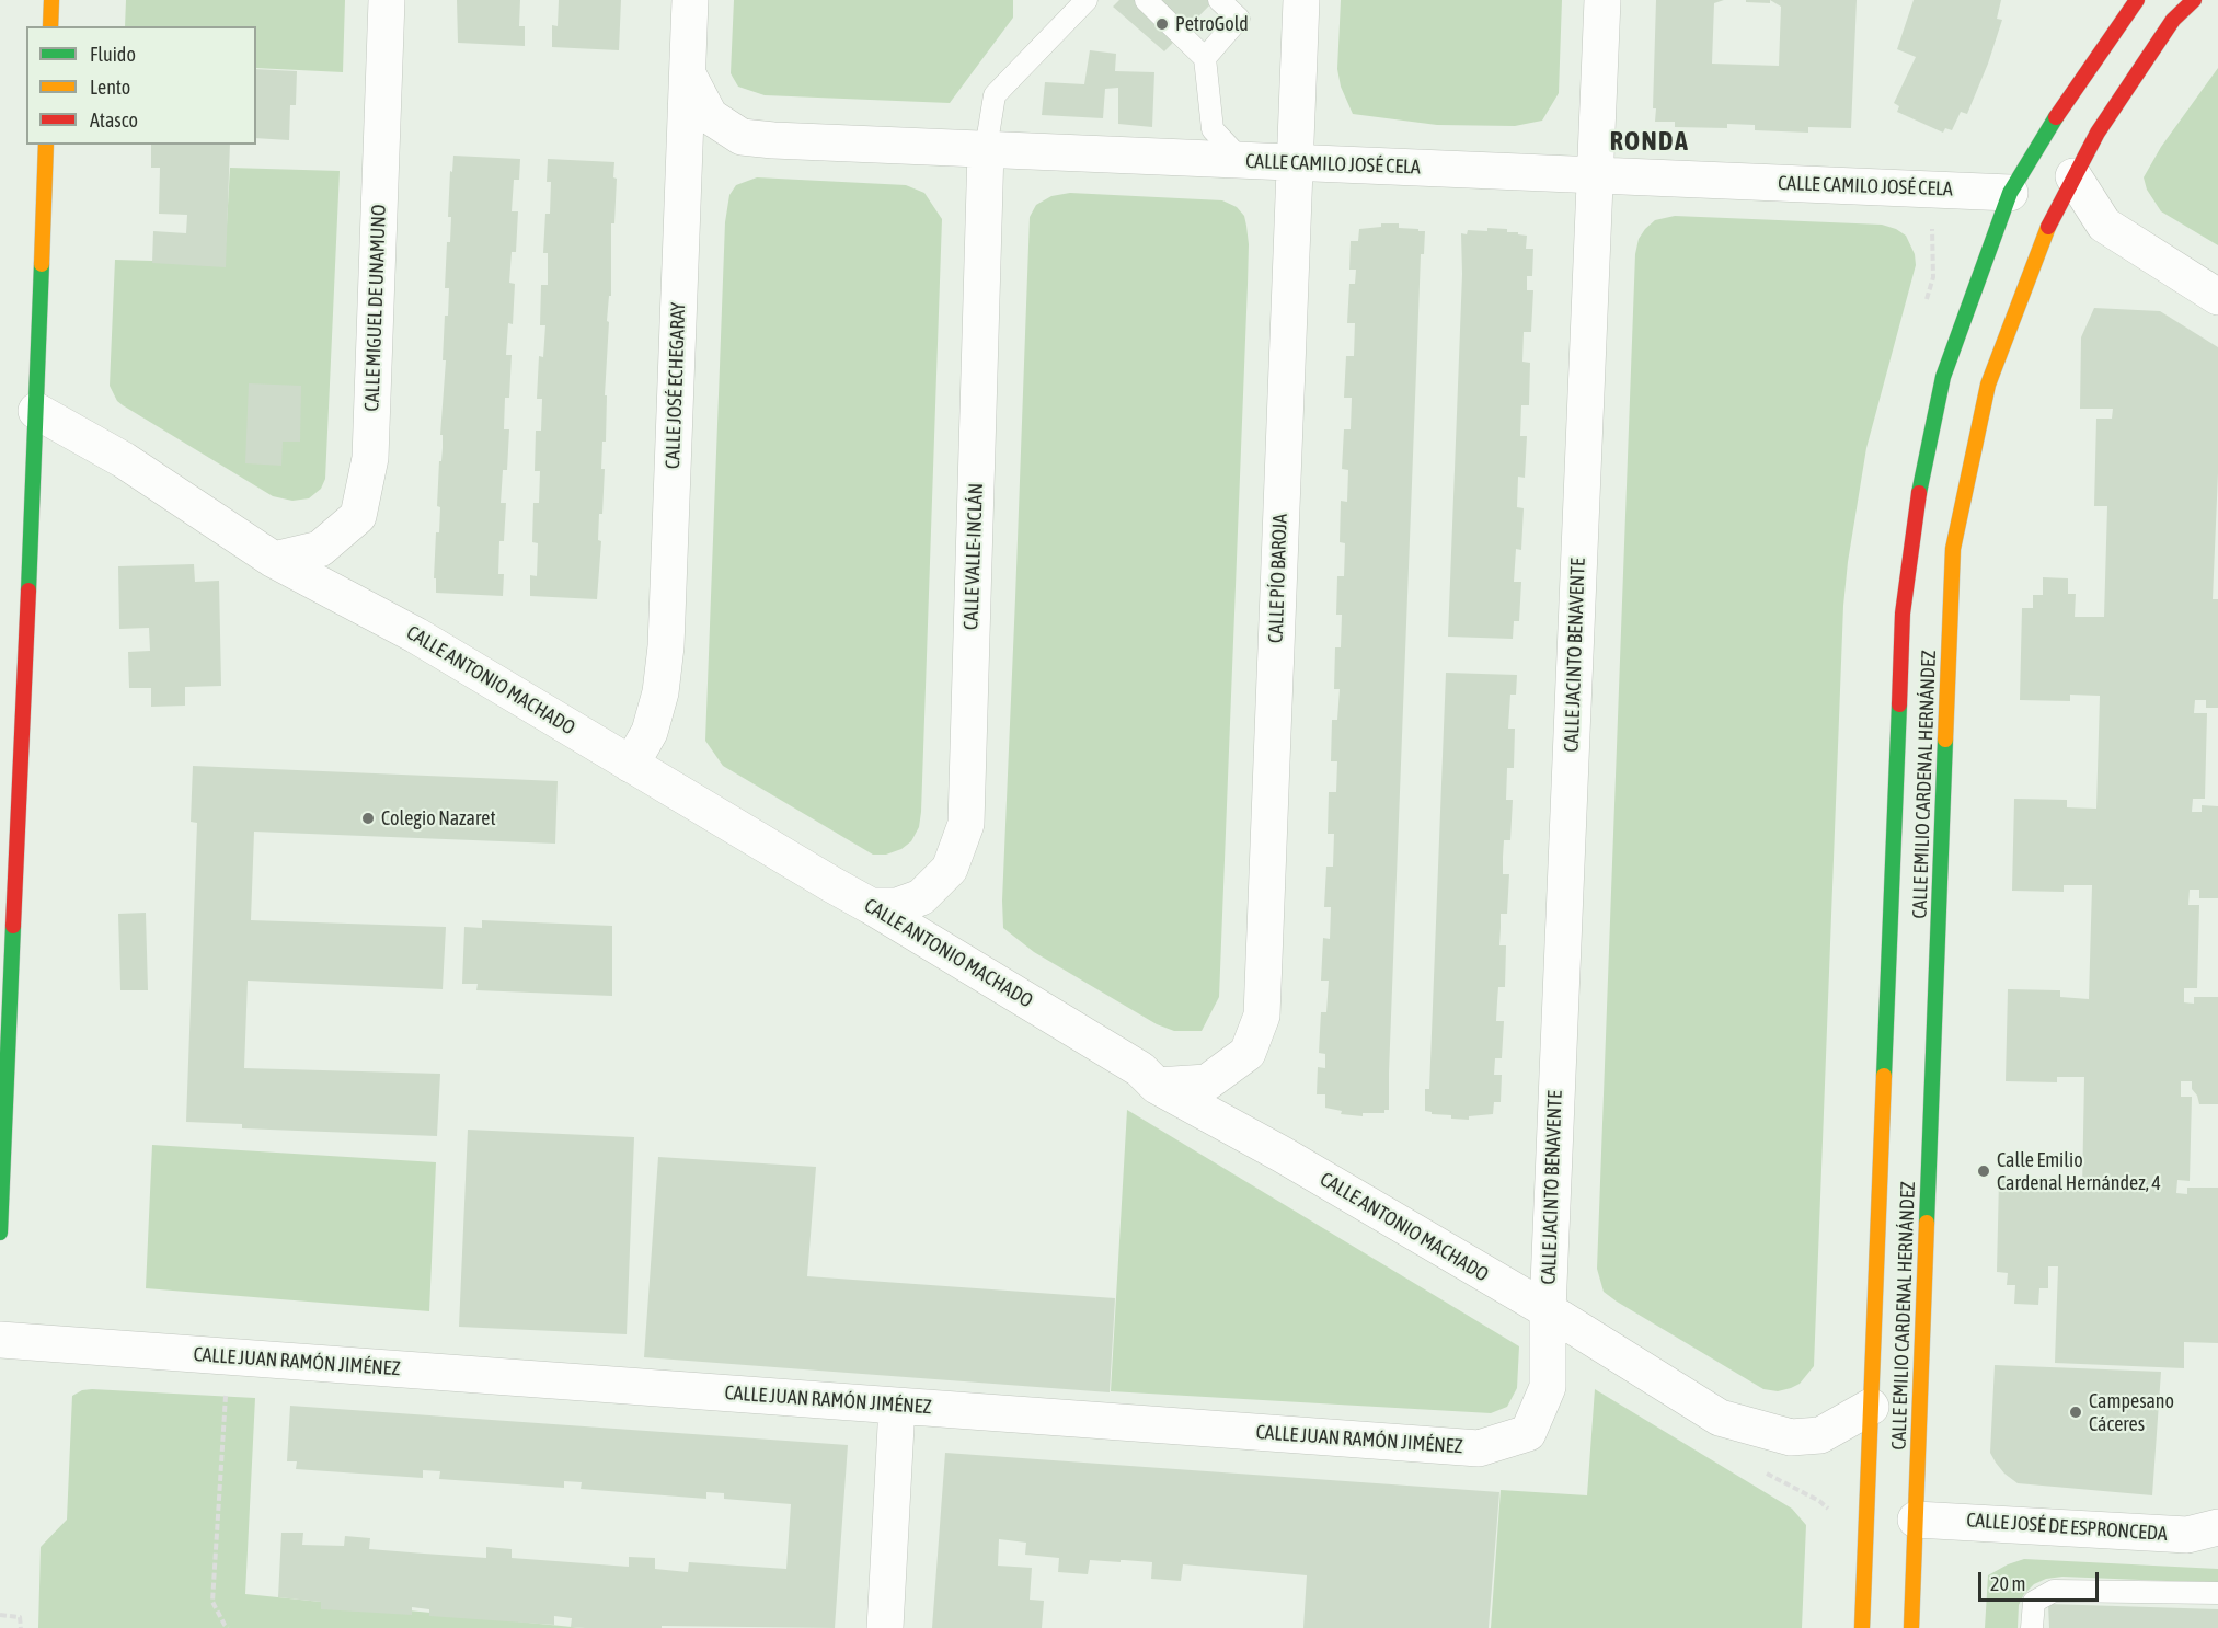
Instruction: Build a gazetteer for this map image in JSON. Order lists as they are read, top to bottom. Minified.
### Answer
{"streets":{"main road":["CALLE EMILIO CARDENAL HERNÁNDEZ"],"street":["CALLE CAMILO JOSÉ CELA","CALLE MIGUEL DE UNAMUNO","CALLE JOSÉ ECHEGARAY","CALLE VALLE-INCLÁN","CALLE PÍO BAROJA","CALLE JACINTO BENAVENTE","CALLE ANTONIO MACHADO","CALLE JUAN RAMÓN JIMÉNEZ","CALLE JOSÉ DE ESPRONCEDA"]},"crossings":[["CALLE CAMILO JOSÉ CELA","CALLE JOSÉ ECHEGARAY"],["CALLE CAMILO JOSÉ CELA","CALLE VALLE-INCLÁN"],["CALLE CAMILO JOSÉ CELA","CALLE PÍO BAROJA"],["CALLE CAMILO JOSÉ CELA","CALLE JACINTO BENAVENTE"],["CALLE CAMILO JOSÉ CELA","CALLE EMILIO CARDENAL HERNÁNDEZ"],["CALLE MIGUEL DE UNAMUNO","CALLE ANTONIO MACHADO"],["CALLE JOSÉ ECHEGARAY","CALLE ANTONIO MACHADO"],["CALLE VALLE-INCLÁN","CALLE ANTONIO MACHADO"],["CALLE PÍO BAROJA","CALLE ANTONIO MACHADO"],["CALLE JACINTO BENAVENTE","CALLE ANTONIO MACHADO"],["CALLE JACINTO BENAVENTE","CALLE JUAN RAMÓN JIMÉNEZ"],["CALLE ANTONIO MACHADO","CALLE EMILIO CARDENAL HERNÁNDEZ"],["CALLE ANTONIO MACHADO","CALLE JUAN RAMÓN JIMÉNEZ"],["CALLE EMILIO CARDENAL HERNÁNDEZ","CALLE JOSÉ DE ESPRONCEDA"]],"districts":["RONDA"],"places":["PetroGold","Colegio Nazaret","Calle Emilio Cardenal Hernández, 4","Campesano Cáceres"],"legend":["Fluido","Lento","Atasco"],"scale_bar":"20 m"}
